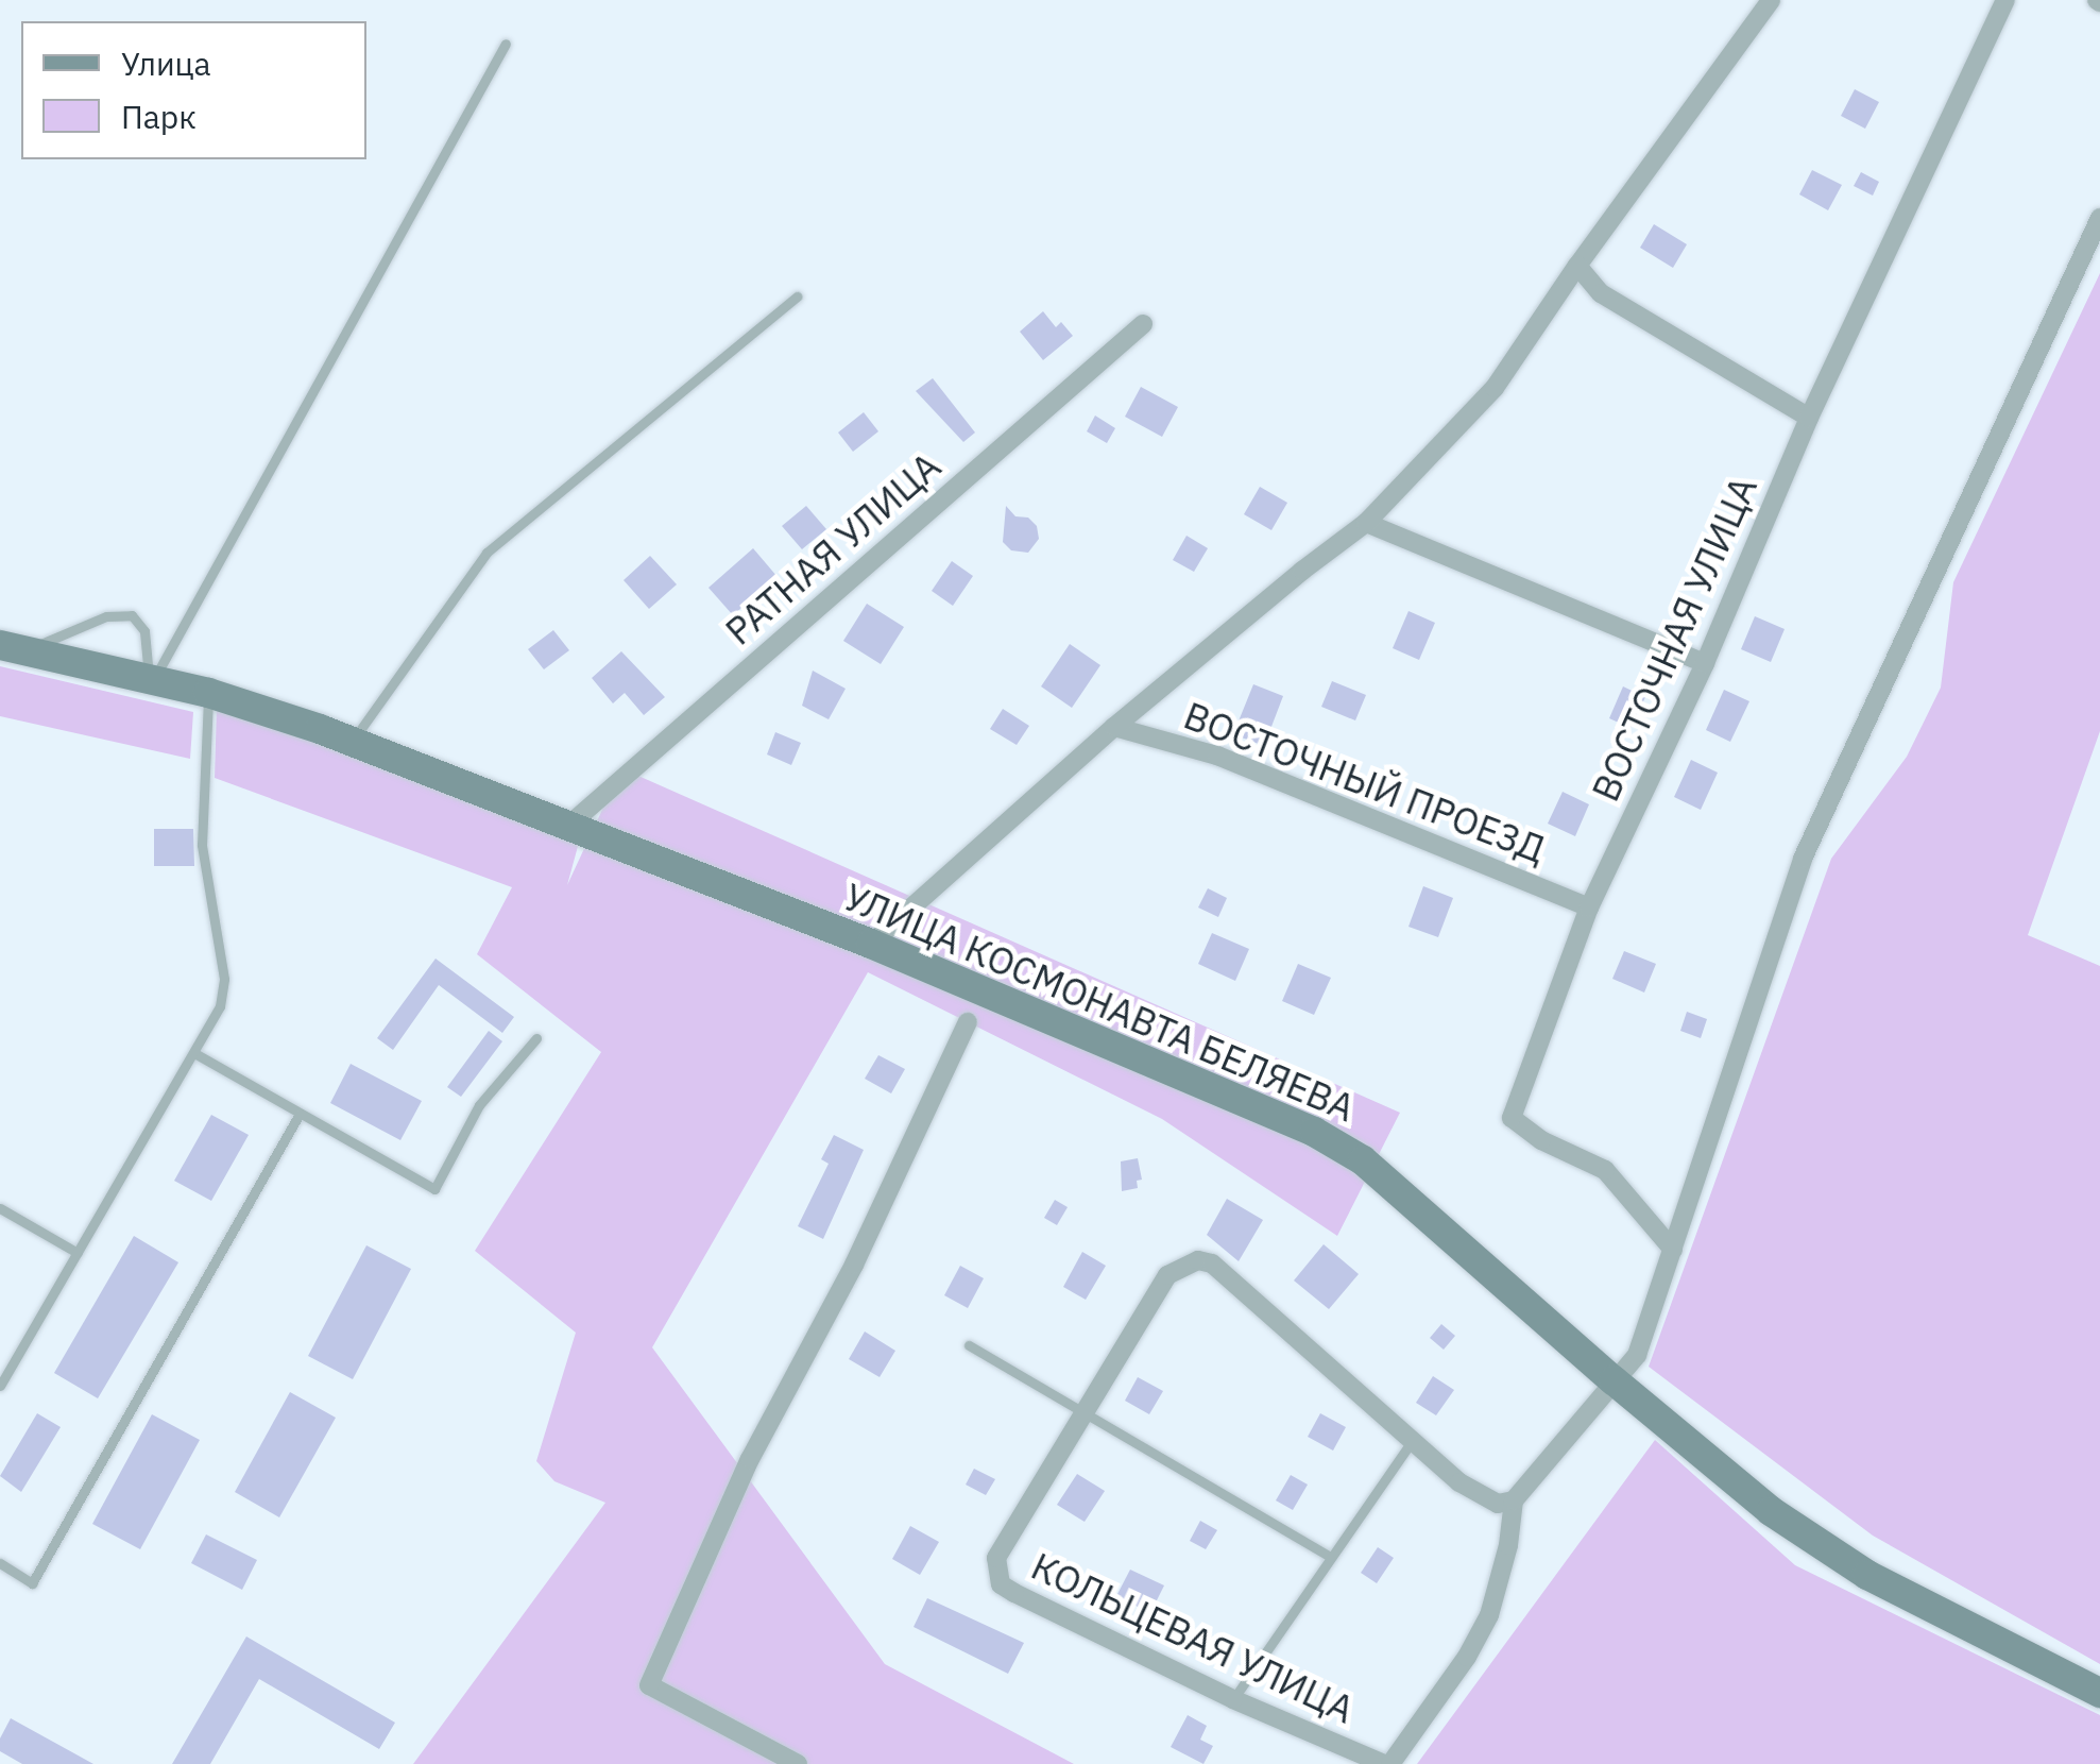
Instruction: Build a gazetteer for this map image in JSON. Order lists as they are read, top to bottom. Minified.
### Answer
{"streets":{"street":["РАТНАЯ УЛИЦА","ВОСТОЧНАЯ УЛИЦА","ВОСТОЧНЫЙ ПРОЕЗД","УЛИЦА КОСМОНАВТА БЕЛЯЕВА","КОЛЬЦЕВАЯ УЛИЦА"]},"crossings":[["РАТНАЯ УЛИЦА","УЛИЦА КОСМОНАВТА БЕЛЯЕВА"],["ВОСТОЧНАЯ УЛИЦА","ВОСТОЧНЫЙ ПРОЕЗД"]],"legend":["Улица","Парк"]}
